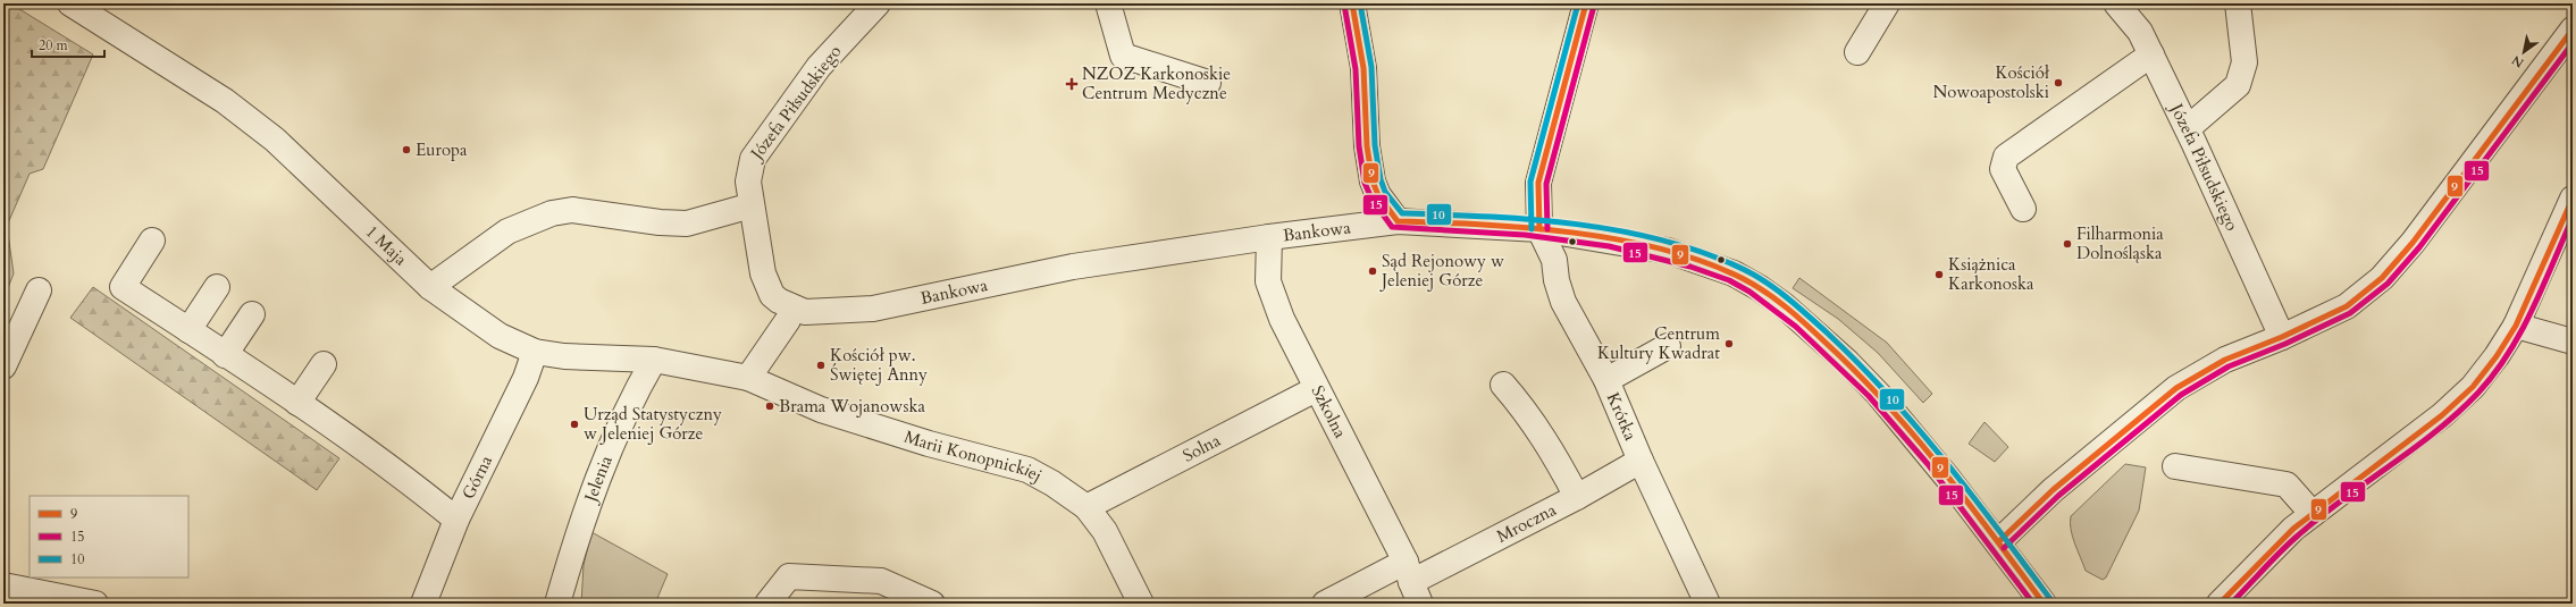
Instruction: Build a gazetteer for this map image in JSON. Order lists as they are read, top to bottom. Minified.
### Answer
{"streets":{"street":["Józefa Piłsudskiego","Bankowa","1 Maja","Szkolna","Krótka","Solna","Marii Konopnickiej","Górna","Jelenia","Mroczna"]},"crossings":[["Józefa Piłsudskiego","Bankowa"],["Bankowa","Szkolna"],["Bankowa","Krótka"],["1 Maja","Marii Konopnickiej"],["1 Maja","Górna"],["1 Maja","Jelenia"],["Szkolna","Solna"],["Szkolna","Mroczna"],["Krótka","Mroczna"],["Solna","Marii Konopnickiej"]],"places":{"other":["Kościół Nowoapostolski","Europa","Filharmonia Dolnośląska","Sąd Rejonowy w Jeleniej Górze","Książnica Karkonoska","Centrum Kultury Kwadrat","Kościół pw. Świętej Anny","Brama Wojanowska","Urząd Statystyczny w Jeleniej Górze"],"health":["NZOZ Karkonoskie Centrum Medyczne"]},"lines":["transit line 9","transit line 10","transit line 15"],"legend":["9","15","10"],"scale_bar":"20 m","north":"bottom left"}
